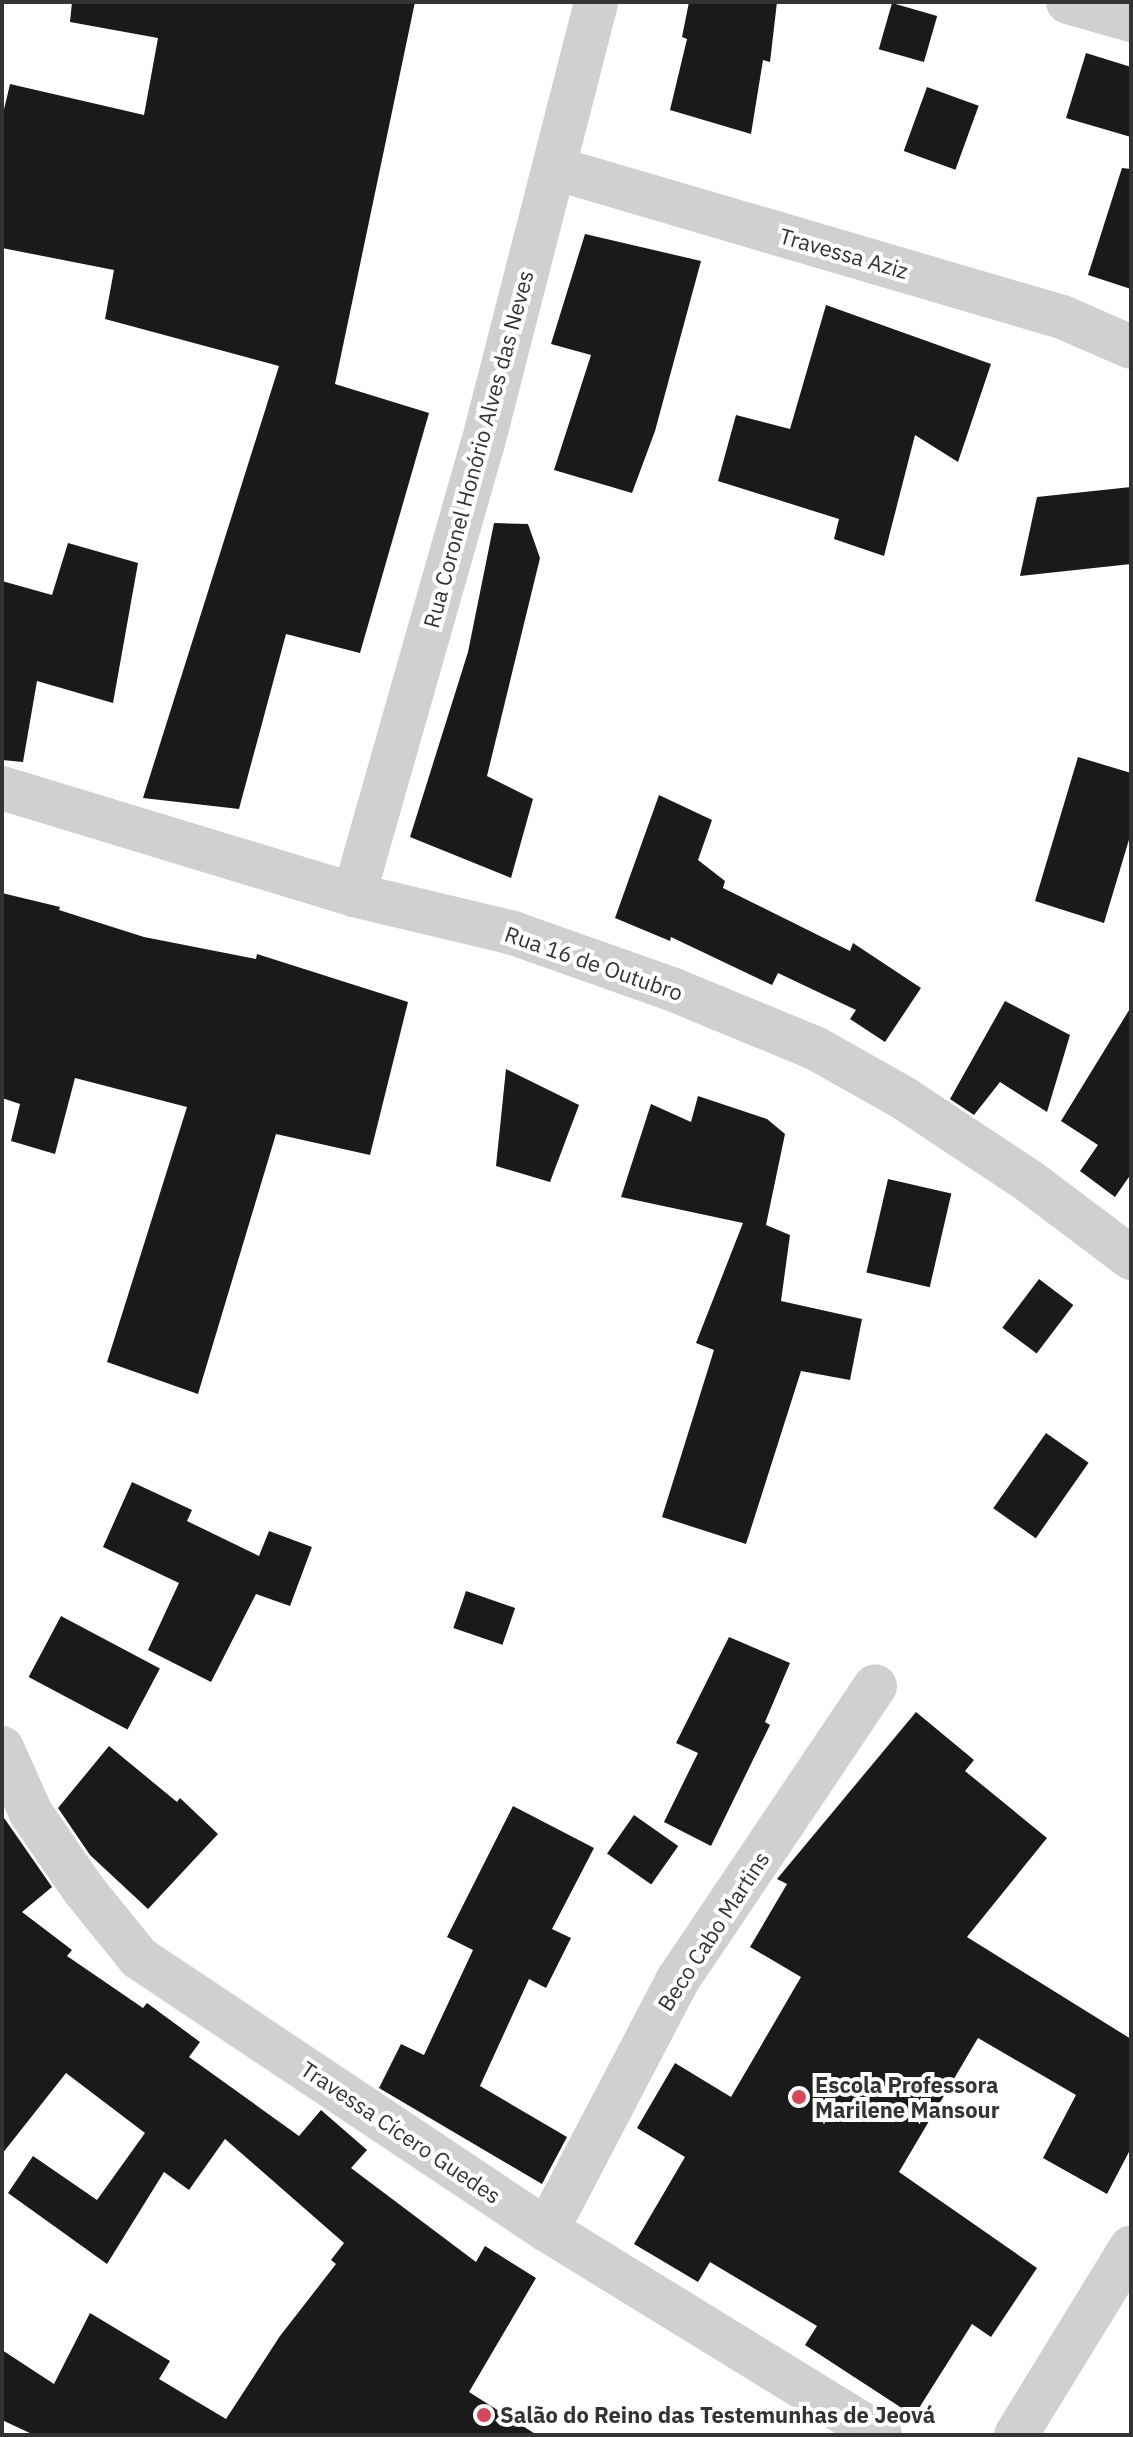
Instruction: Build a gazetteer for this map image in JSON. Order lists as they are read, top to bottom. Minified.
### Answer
{"streets":{"street":["Travessa Aziz","Rua Coronel Honório Alves das Neves","Rua 16 de Outubro","Beco Cabo Martins","Travessa Cícero Guedes"]},"crossings":[["Travessa Aziz","Rua Coronel Honório Alves das Neves"],["Rua Coronel Honório Alves das Neves","Rua 16 de Outubro"],["Beco Cabo Martins","Travessa Cícero Guedes"]],"places":["Escola Professora Marilene Mansour","Salão do Reino das Testemunhas de Jeová"]}
